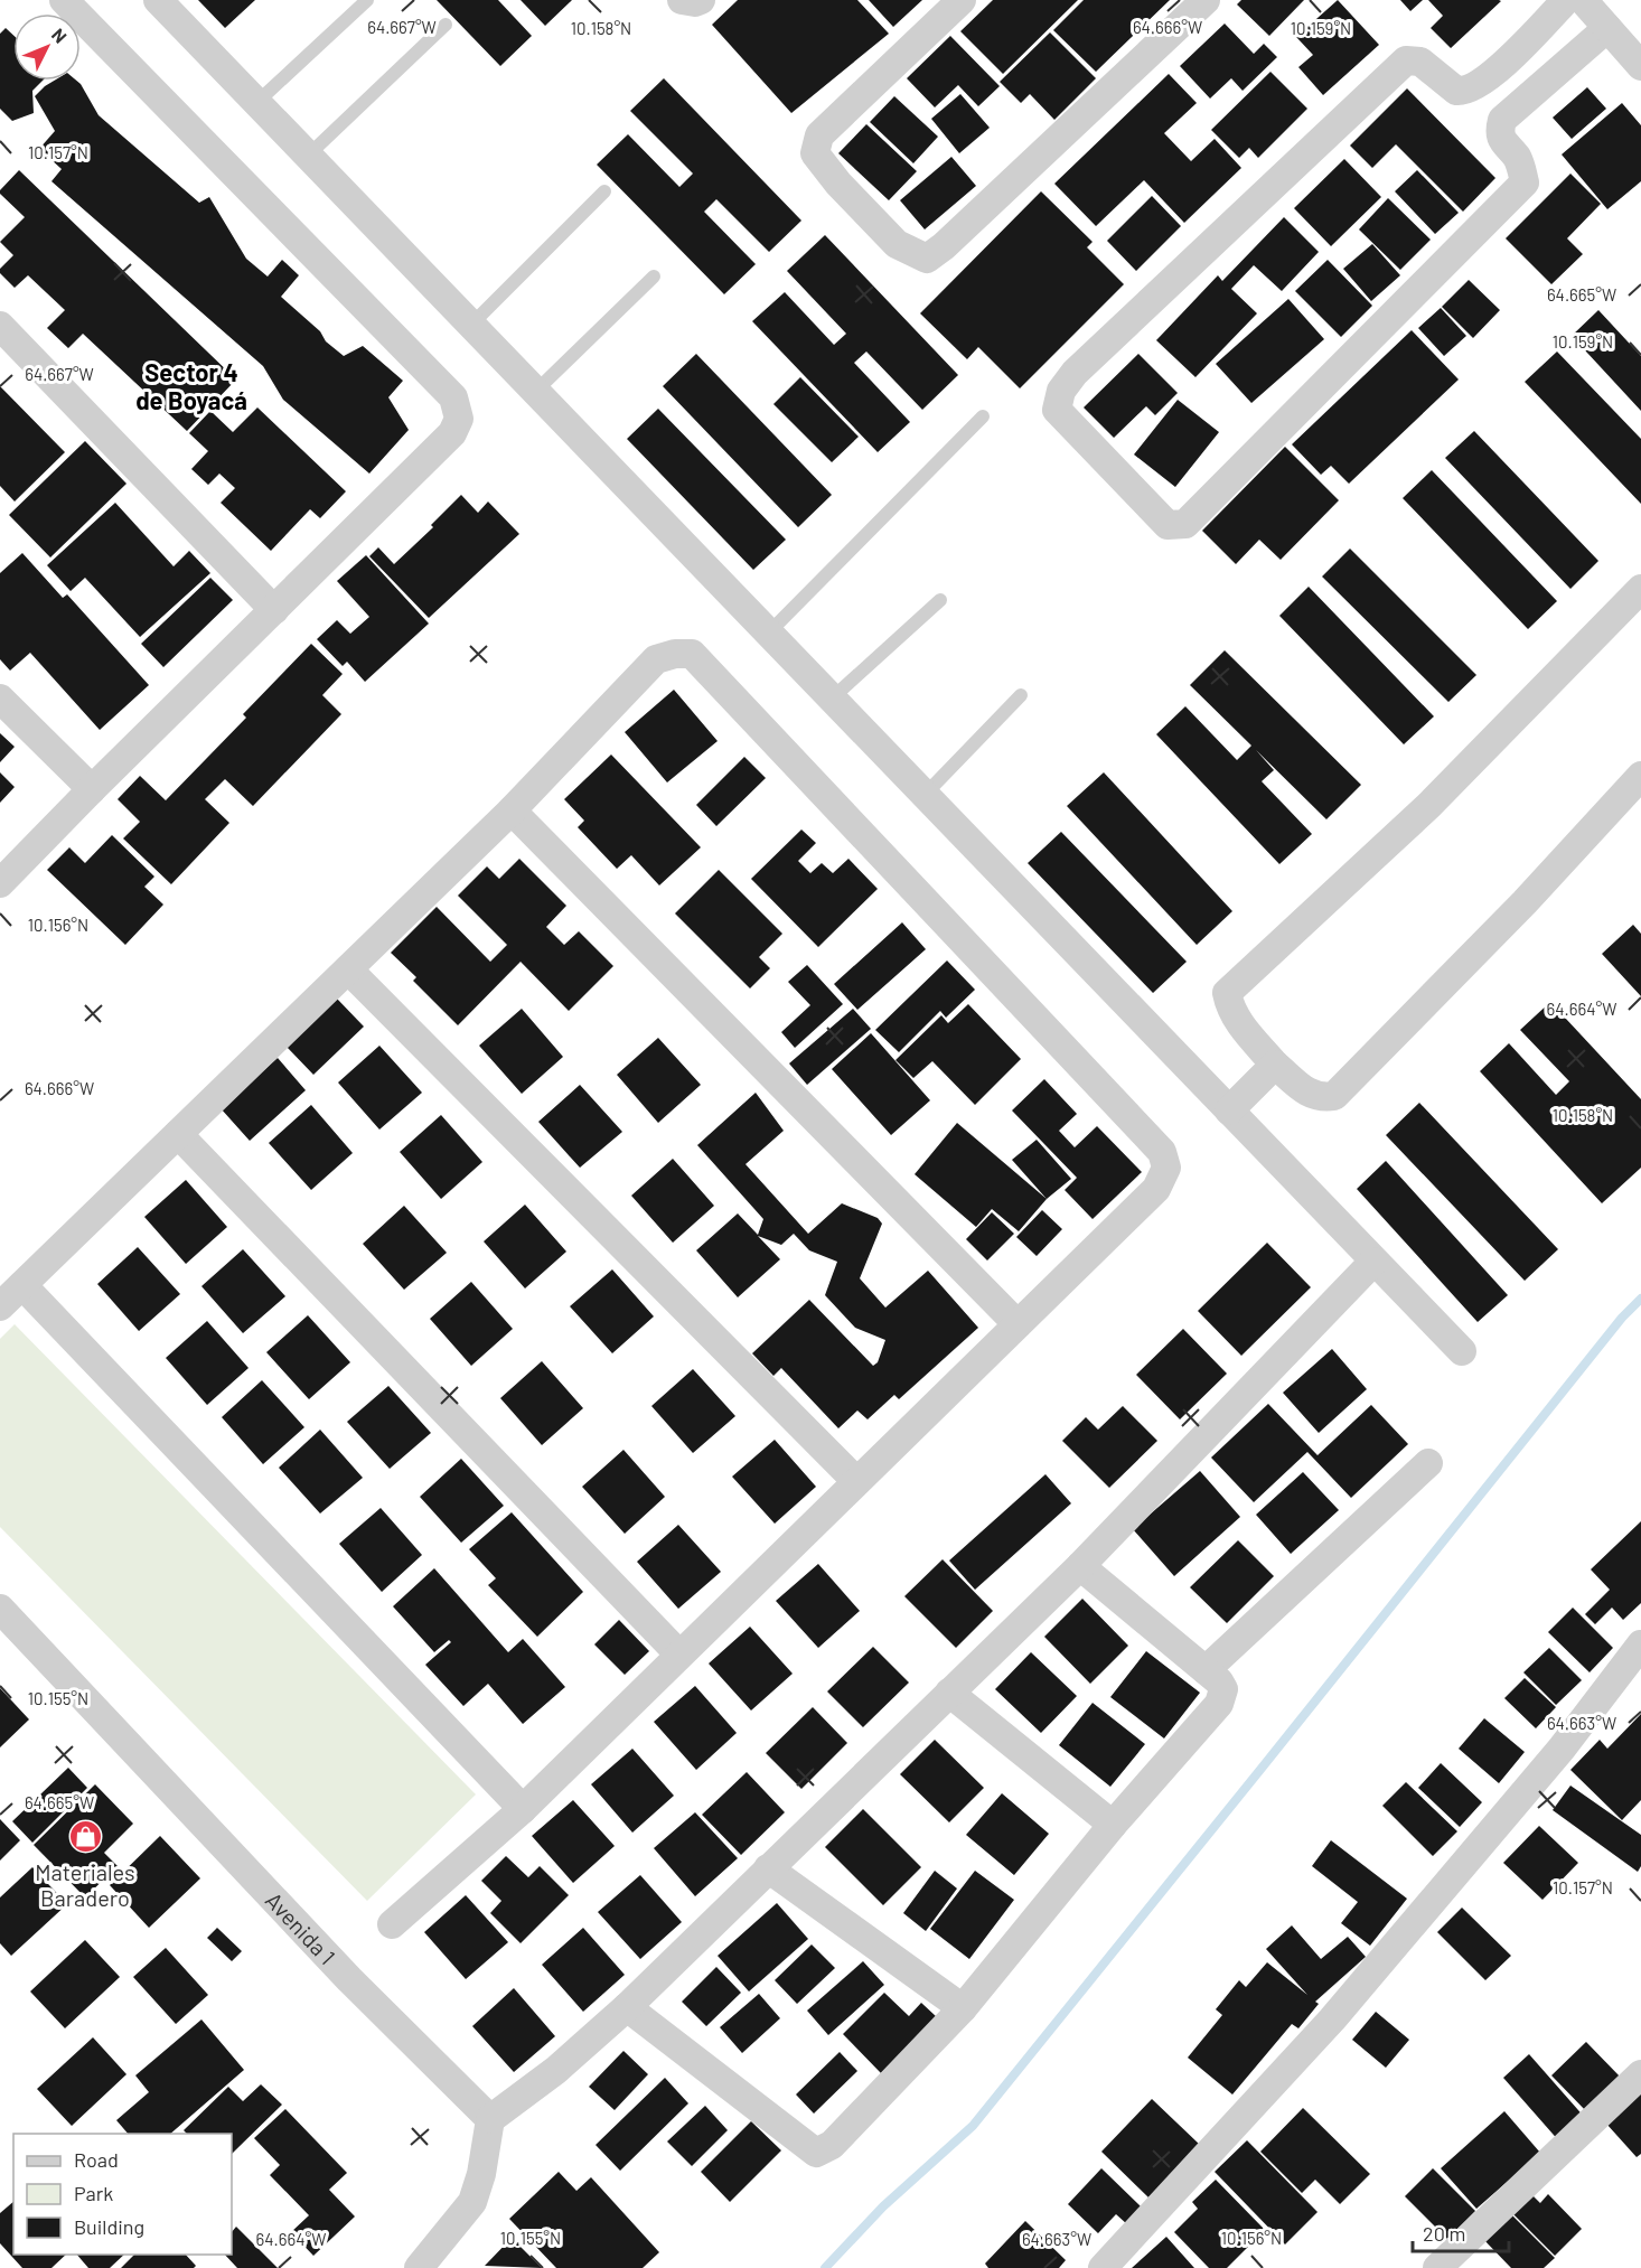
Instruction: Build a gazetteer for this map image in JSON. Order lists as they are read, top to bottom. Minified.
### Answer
{"streets":{"street":["Avenida 1"]},"districts":["Sector 4 de Boyacá"],"places":{"shop":["Materiales Baradero"]},"legend":["Road","Park","Building"],"scale_bar":"20 m","north":"top right","coordinates":["64.667°W","64.666°W","10.158°N","10.159°N","10.157°N","64.665°W","10.156°N","64.664°W","10.155°N","64.663°W"]}
